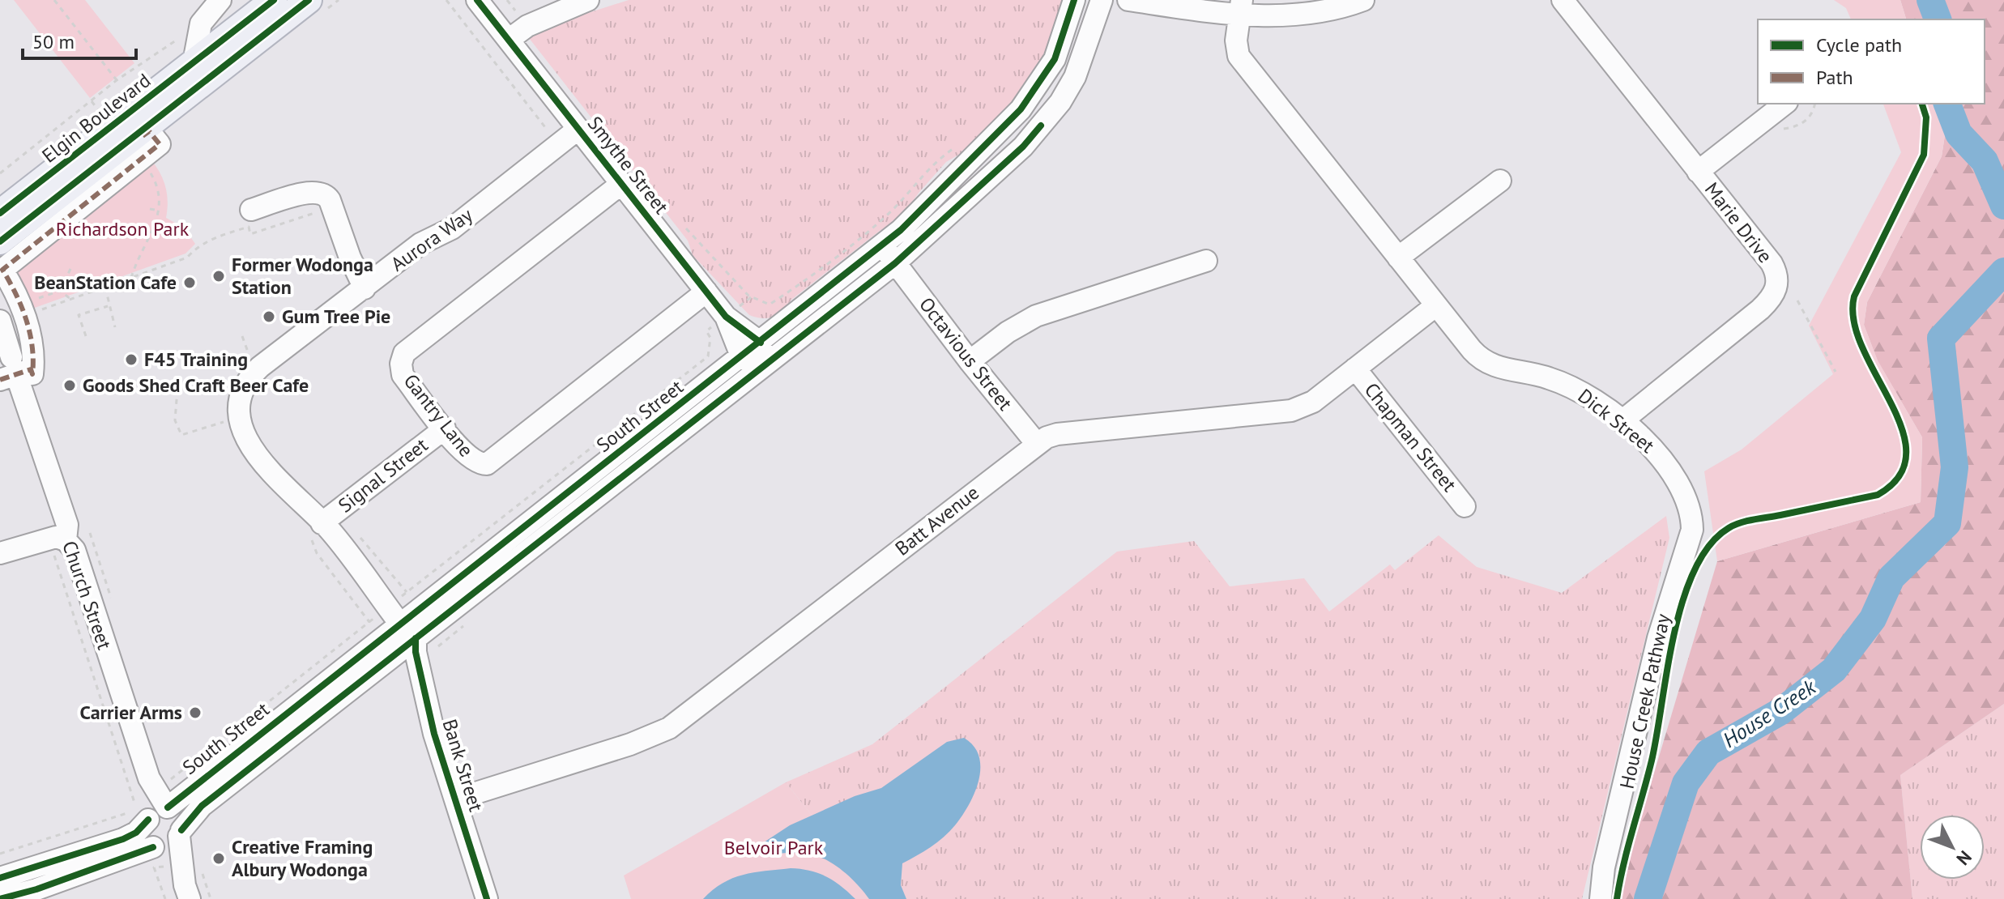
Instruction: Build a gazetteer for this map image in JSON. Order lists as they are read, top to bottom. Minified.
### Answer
{"streets":{"main road":["Elgin Boulevard"],"street":["Smythe Street","Marie Drive","Aurora Way","Octavious Street","Gantry Lane","South Street","Dick Street","Chapman Street","Signal Street","Batt Avenue","Church Street","Bank Street"],"cycle path":["House Creek Pathway"]},"crossings":[["Smythe Street","Aurora Way"],["Smythe Street","Gantry Lane"],["Smythe Street","South Street"],["Marie Drive","Dick Street"],["Aurora Way","South Street"],["Aurora Way","Signal Street"],["Octavious Street","South Street"],["Octavious Street","Batt Avenue"],["Gantry Lane","Signal Street"],["South Street","Church Street"],["South Street","Bank Street"],["Dick Street","Batt Avenue"],["Chapman Street","Batt Avenue"],["Batt Avenue","Bank Street"]],"water":["House Creek"],"parks":["Richardson Park","Belvoir Park"],"places":["Former Wodonga Station","BeanStation Cafe","Gum Tree Pie","F45 Training","Goods Shed Craft Beer Cafe","Carrier Arms","Creative Framing Albury Wodonga"],"legend":["Cycle path","Path"],"scale_bar":"50 m","north":"bottom right"}
